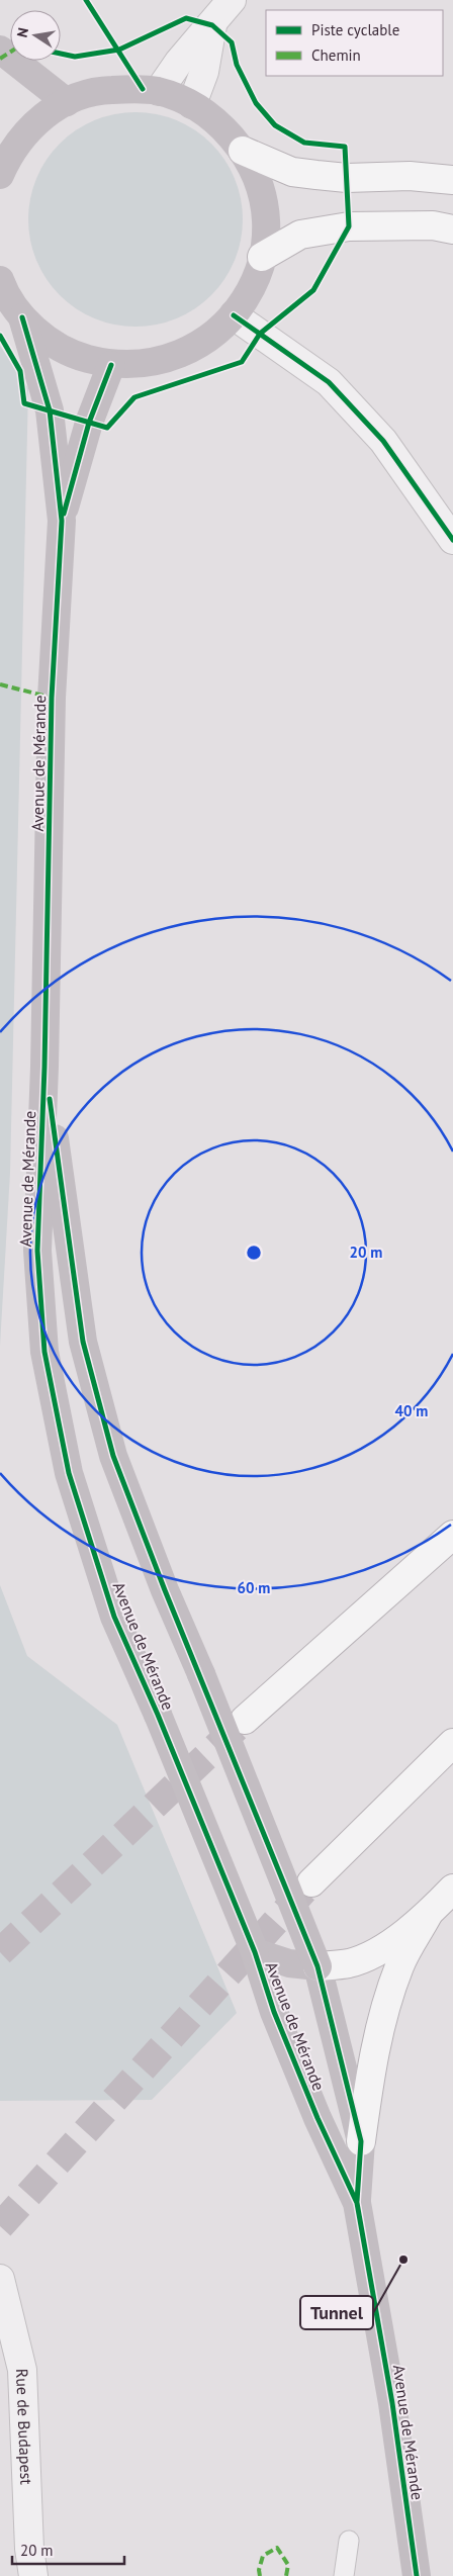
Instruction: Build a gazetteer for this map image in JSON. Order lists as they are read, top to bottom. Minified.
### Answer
{"streets":{"main road":["Avenue de Mérande"],"street":["Rue de Budapest"]},"places":["Tunnel"],"legend":["Piste cyclable","Chemin"],"scale_bar":"20 m","north":"left","rings":["20 m","40 m","60 m"]}
